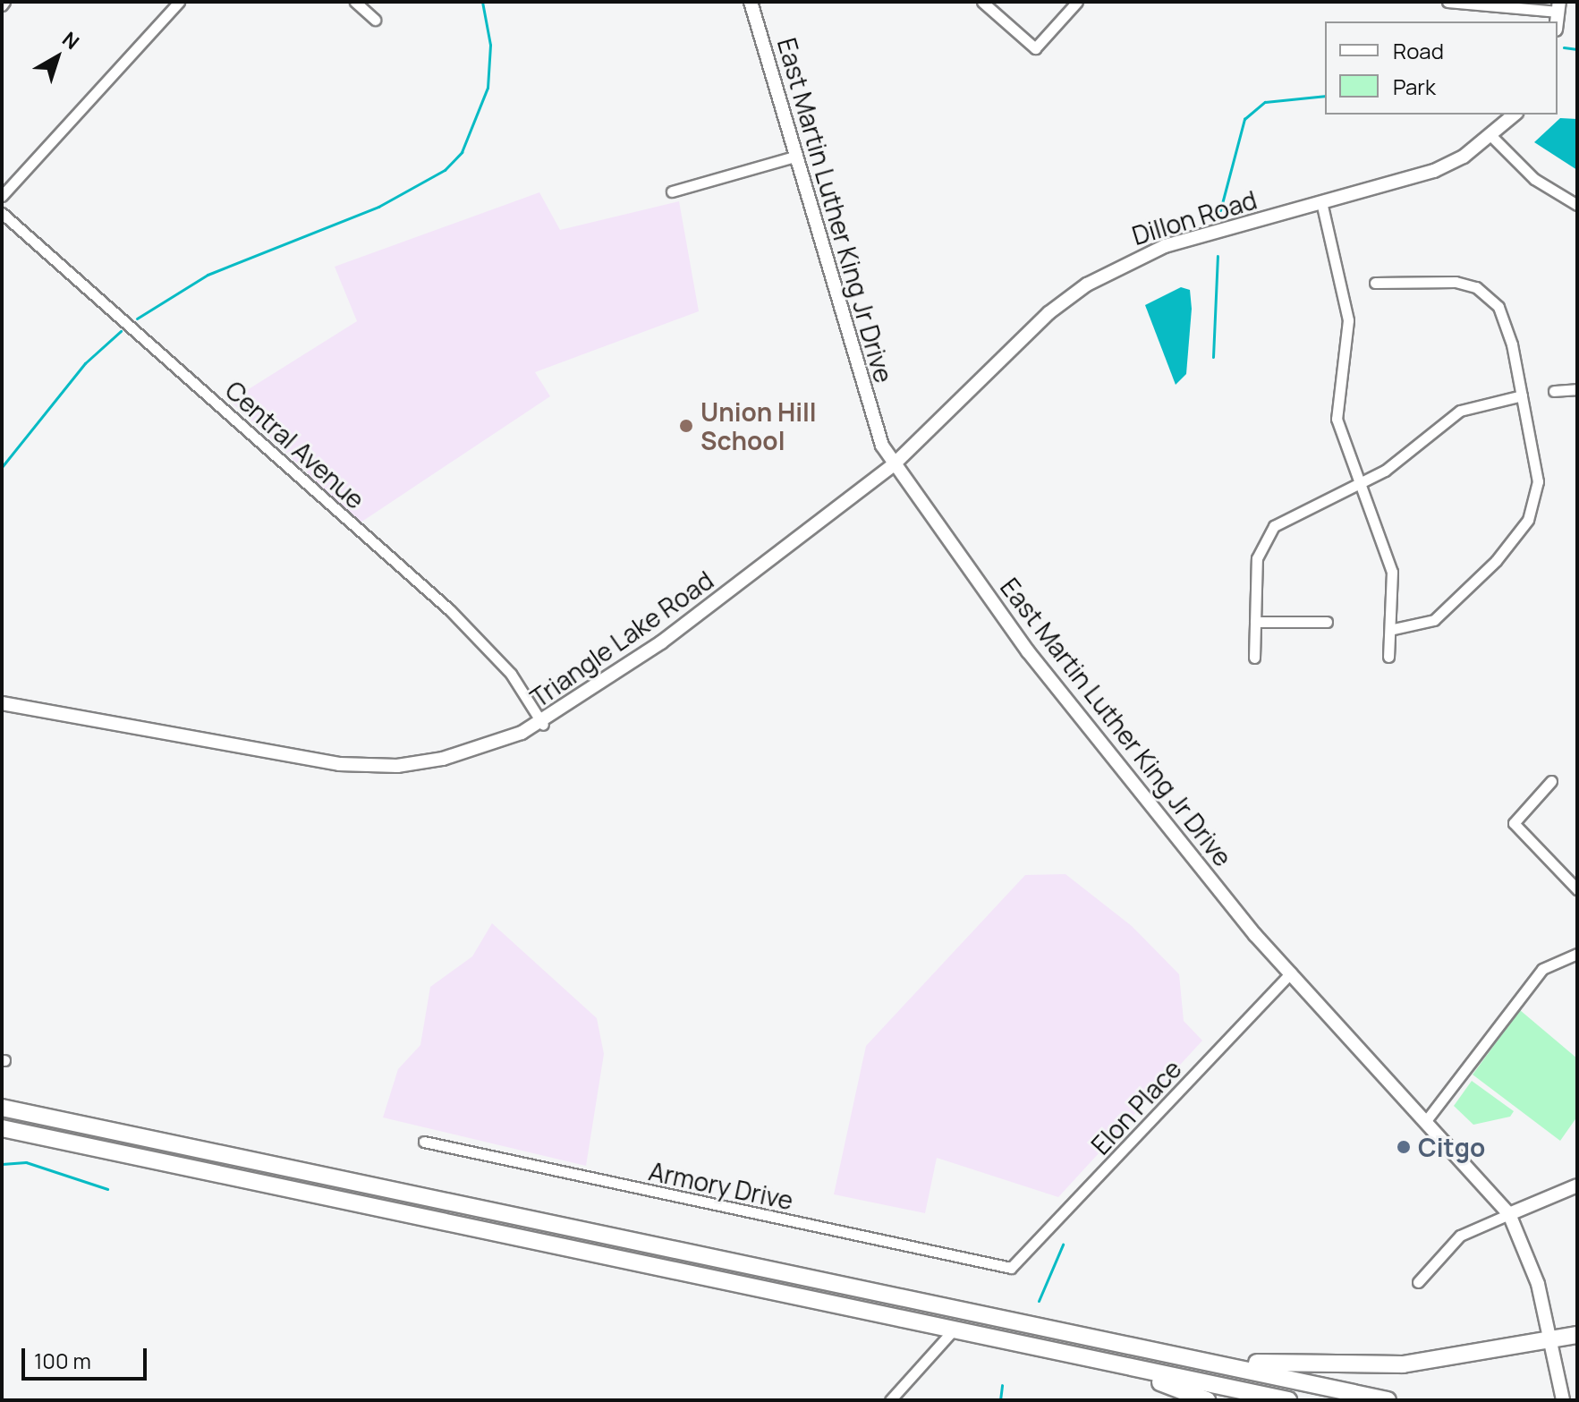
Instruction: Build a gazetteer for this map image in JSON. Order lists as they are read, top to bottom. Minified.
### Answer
{"streets":{"street":["East Martin Luther King Jr Drive","Dillon Road","Central Avenue","Triangle Lake Road","Elon Place","Armory Drive"]},"crossings":[["East Martin Luther King Jr Drive","Dillon Road"],["East Martin Luther King Jr Drive","Triangle Lake Road"],["East Martin Luther King Jr Drive","Elon Place"],["Dillon Road","Triangle Lake Road"],["Central Avenue","Triangle Lake Road"],["Elon Place","Armory Drive"]],"places":["Union Hill School","Citgo"],"legend":["Road","Park"],"scale_bar":"100 m","north":"top right"}
